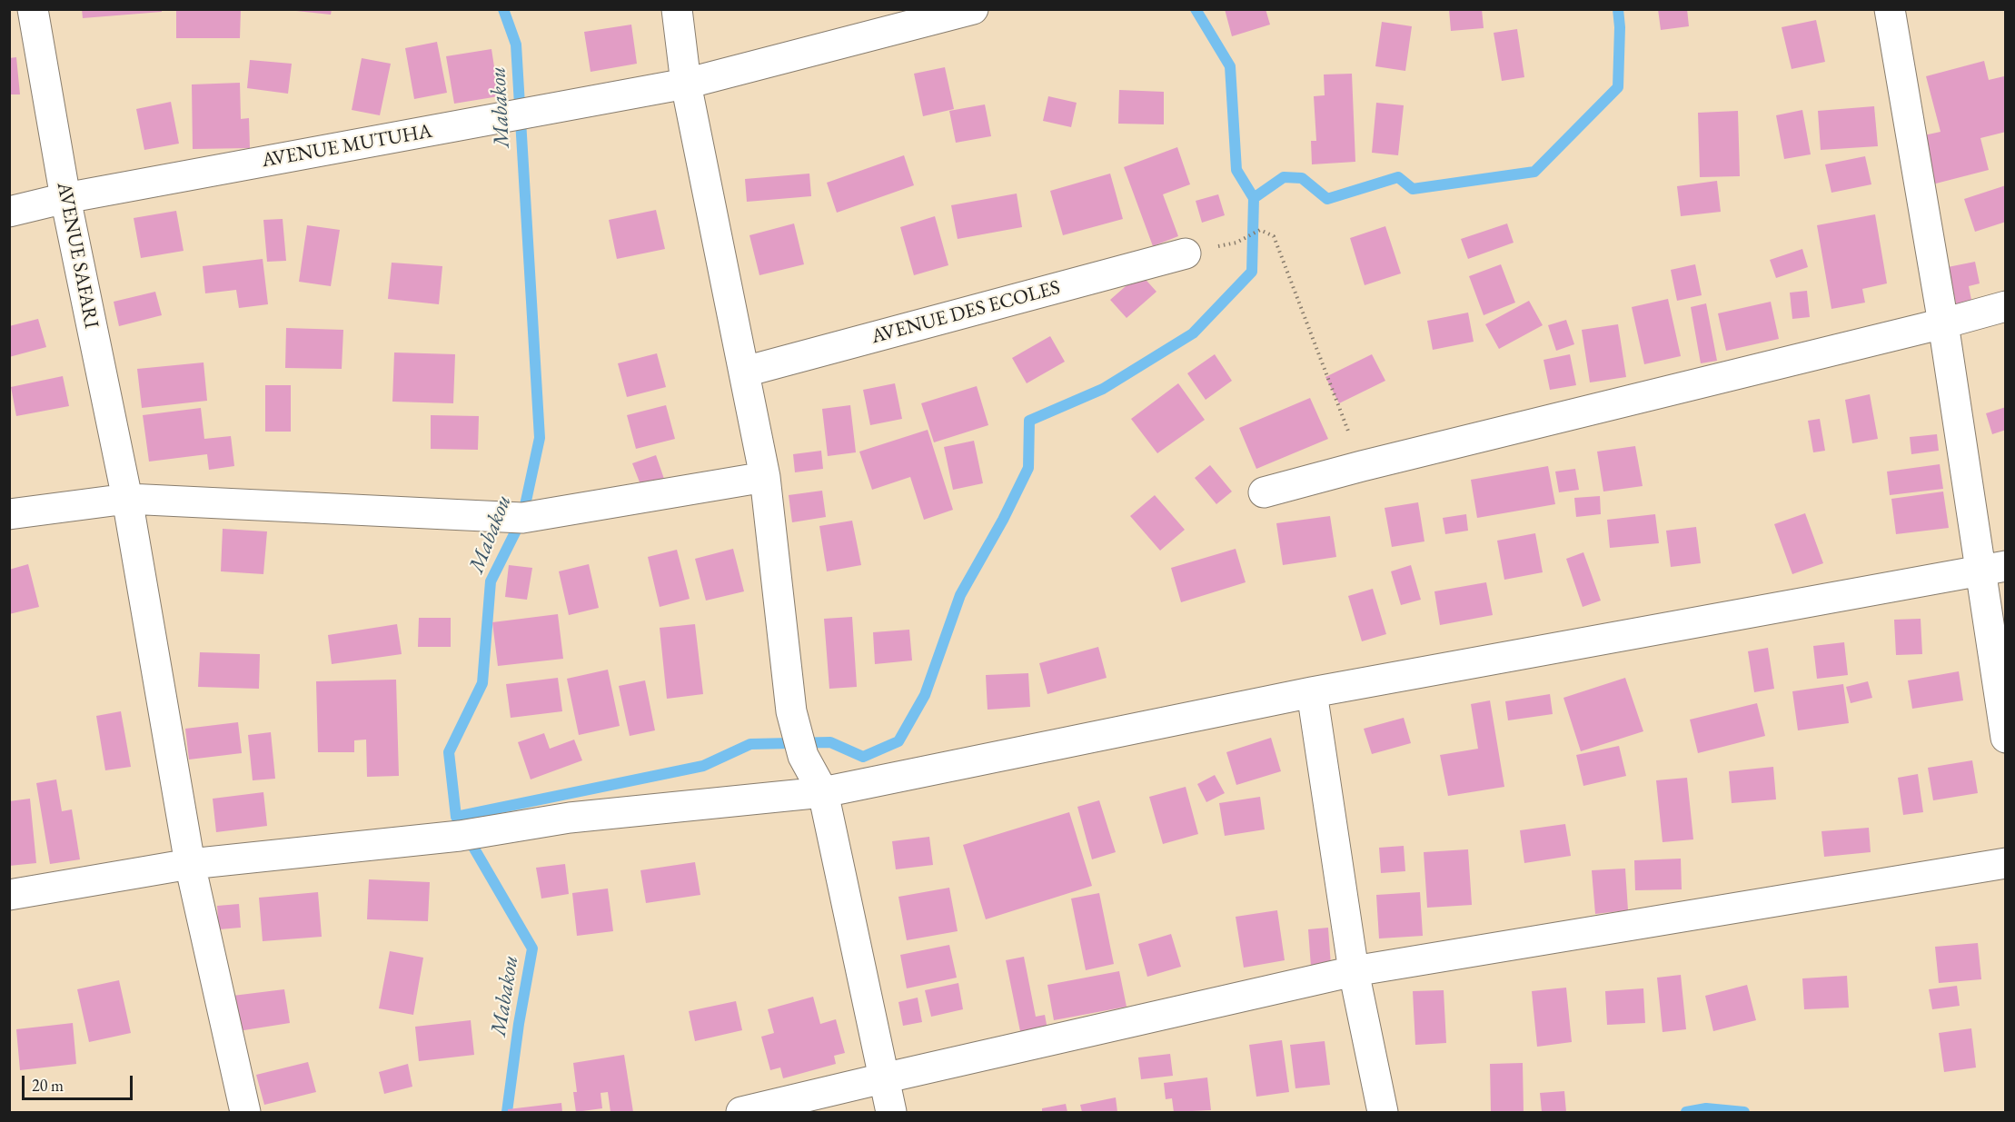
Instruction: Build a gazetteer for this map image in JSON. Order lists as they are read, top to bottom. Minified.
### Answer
{"streets":{"street":["AVENUE MUTUHA","AVENUE SAFARI","AVENUE DES ECOLES"]},"crossings":[["AVENUE MUTUHA","AVENUE SAFARI"]],"water":["Mabakou"],"scale_bar":"20 m"}
